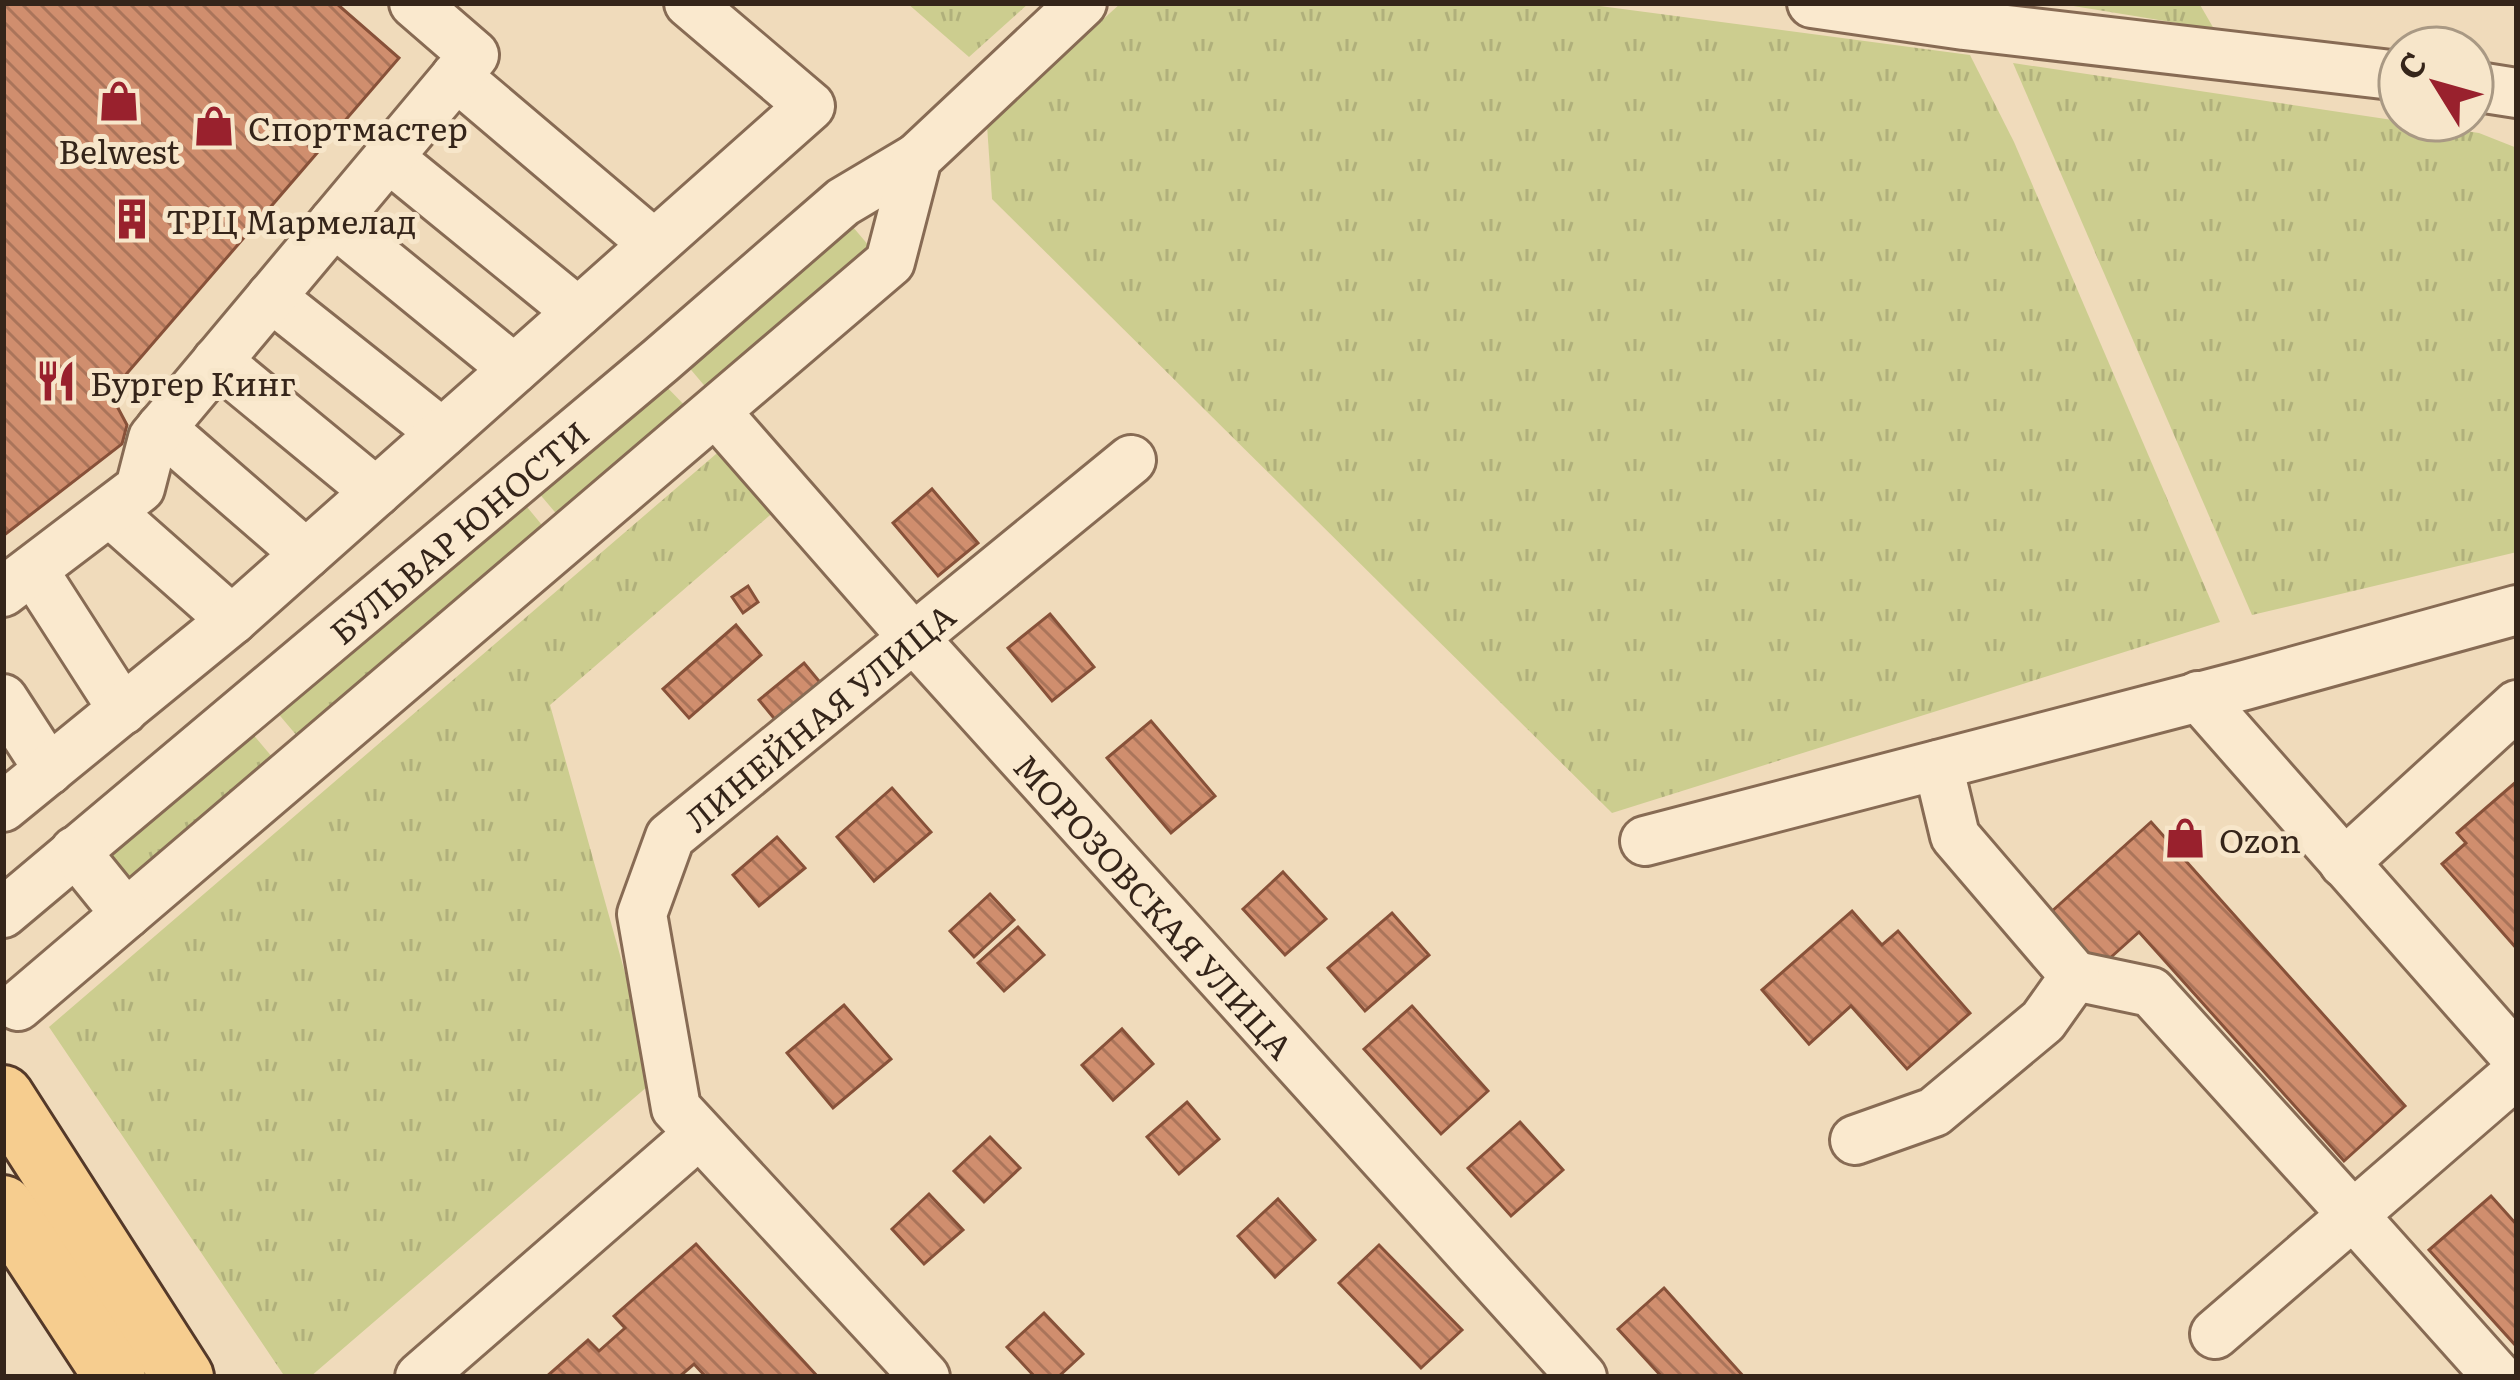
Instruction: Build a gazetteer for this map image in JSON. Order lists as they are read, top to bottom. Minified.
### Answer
{"streets":{"street":["БУЛЬВАР ЮНОСТИ","ЛИНЕЙНАЯ УЛИЦА","МОРОЗОВСКАЯ УЛИЦА"]},"crossings":[["ЛИНЕЙНАЯ УЛИЦА","МОРОЗОВСКАЯ УЛИЦА"]],"places":{"shop":["Belwest","Спортмастер","Ozon"],"building":["ТРЦ Мармелад"],"restaurant":["Бургер Кинг"]},"north":"top left"}
